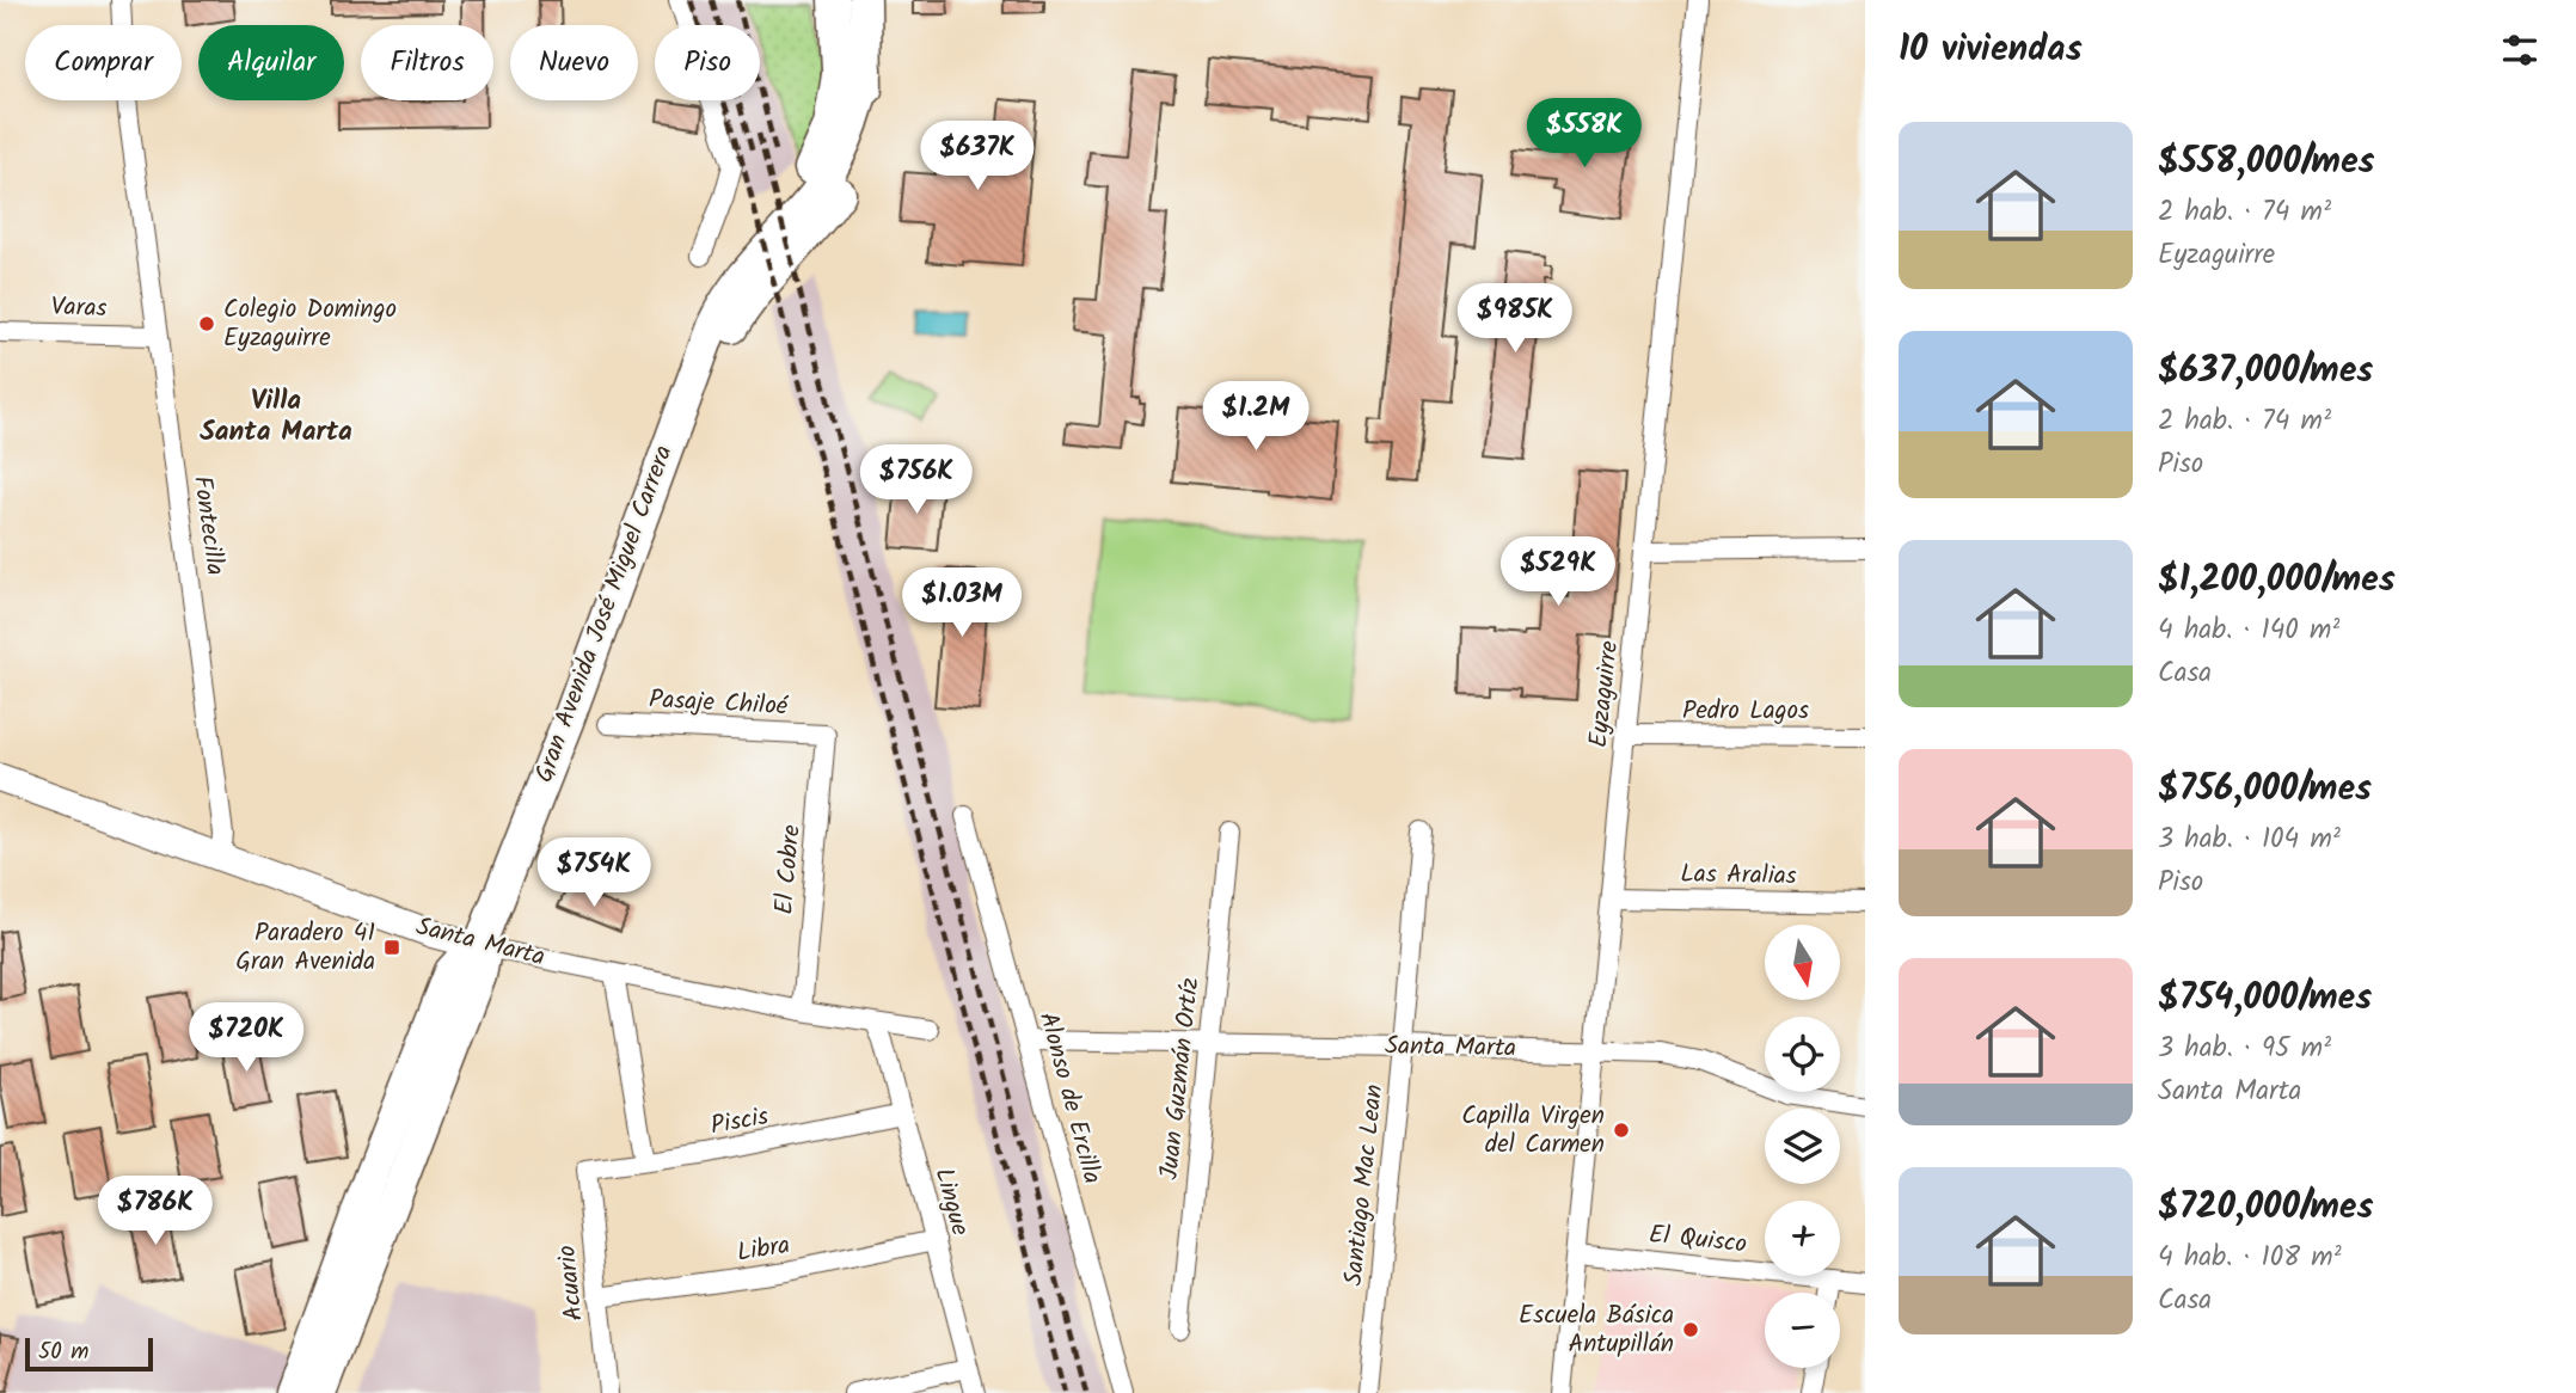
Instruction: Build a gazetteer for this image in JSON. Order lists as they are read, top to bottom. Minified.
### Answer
{"streets":{"main road":["Gran Avenida José Miguel Carrera"],"street":["Varas","Fontecilla","Eyzaguirre","Pasaje Chiloé","Pedro Lagos","El Cobre","Las Aralias","Santa Marta","Juan Guzmán Ortíz","Alonso de Ercilla","Piscis","Santiago Mac Lean","Lingue","El Quisco","Libra","Acuario"]},"crossings":[["Varas","Fontecilla"],["Fontecilla","Santa Marta"],["Gran Avenida José Miguel Carrera","Santa Marta"],["Eyzaguirre","Pedro Lagos"],["Eyzaguirre","Las Aralias"],["Eyzaguirre","Santa Marta"],["Eyzaguirre","El Quisco"],["Pasaje Chiloé","El Cobre"],["El Cobre","Santa Marta"],["Santa Marta","Juan Guzmán Ortíz"],["Santa Marta","Alonso de Ercilla"],["Santa Marta","Santiago Mac Lean"],["Santa Marta","Lingue"],["Piscis","Lingue"],["Piscis","Acuario"],["Lingue","Libra"],["Libra","Acuario"]],"districts":["Villa Santa Marta"],"places":{"other":["Colegio Domingo Eyzaguirre","Capilla Virgen del Carmen","Escuela Básica Antupillán"],"transit":["Paradero 41 Gran Avenida"]},"scale_bar":"50 m","north":"bottom","page":{"heading":"10 viviendas","chip":["Comprar","Alquilar","Filtros","Nuevo","Piso"],"price":["$558K","$637K","$985K","$1.2M","$756K","$529K","$1.03M","$754K","$720K","$786K"],"list":[{"name":"$558,000/mes","note":"2 hab. · 74 m² · Eyzaguirre"},{"name":"$637,000/mes","note":"2 hab. · 74 m² · Piso"},{"name":"$1,200,000/mes","note":"4 hab. · 140 m² · Casa"},{"name":"$756,000/mes","note":"3 hab. · 104 m² · Piso"},{"name":"$754,000/mes","note":"3 hab. · 95 m² · Santa Marta"},{"name":"$720,000/mes","note":"4 hab. · 108 m² · Casa"}],"map_buttons":["+","−"],"scale":"50 m"}}
